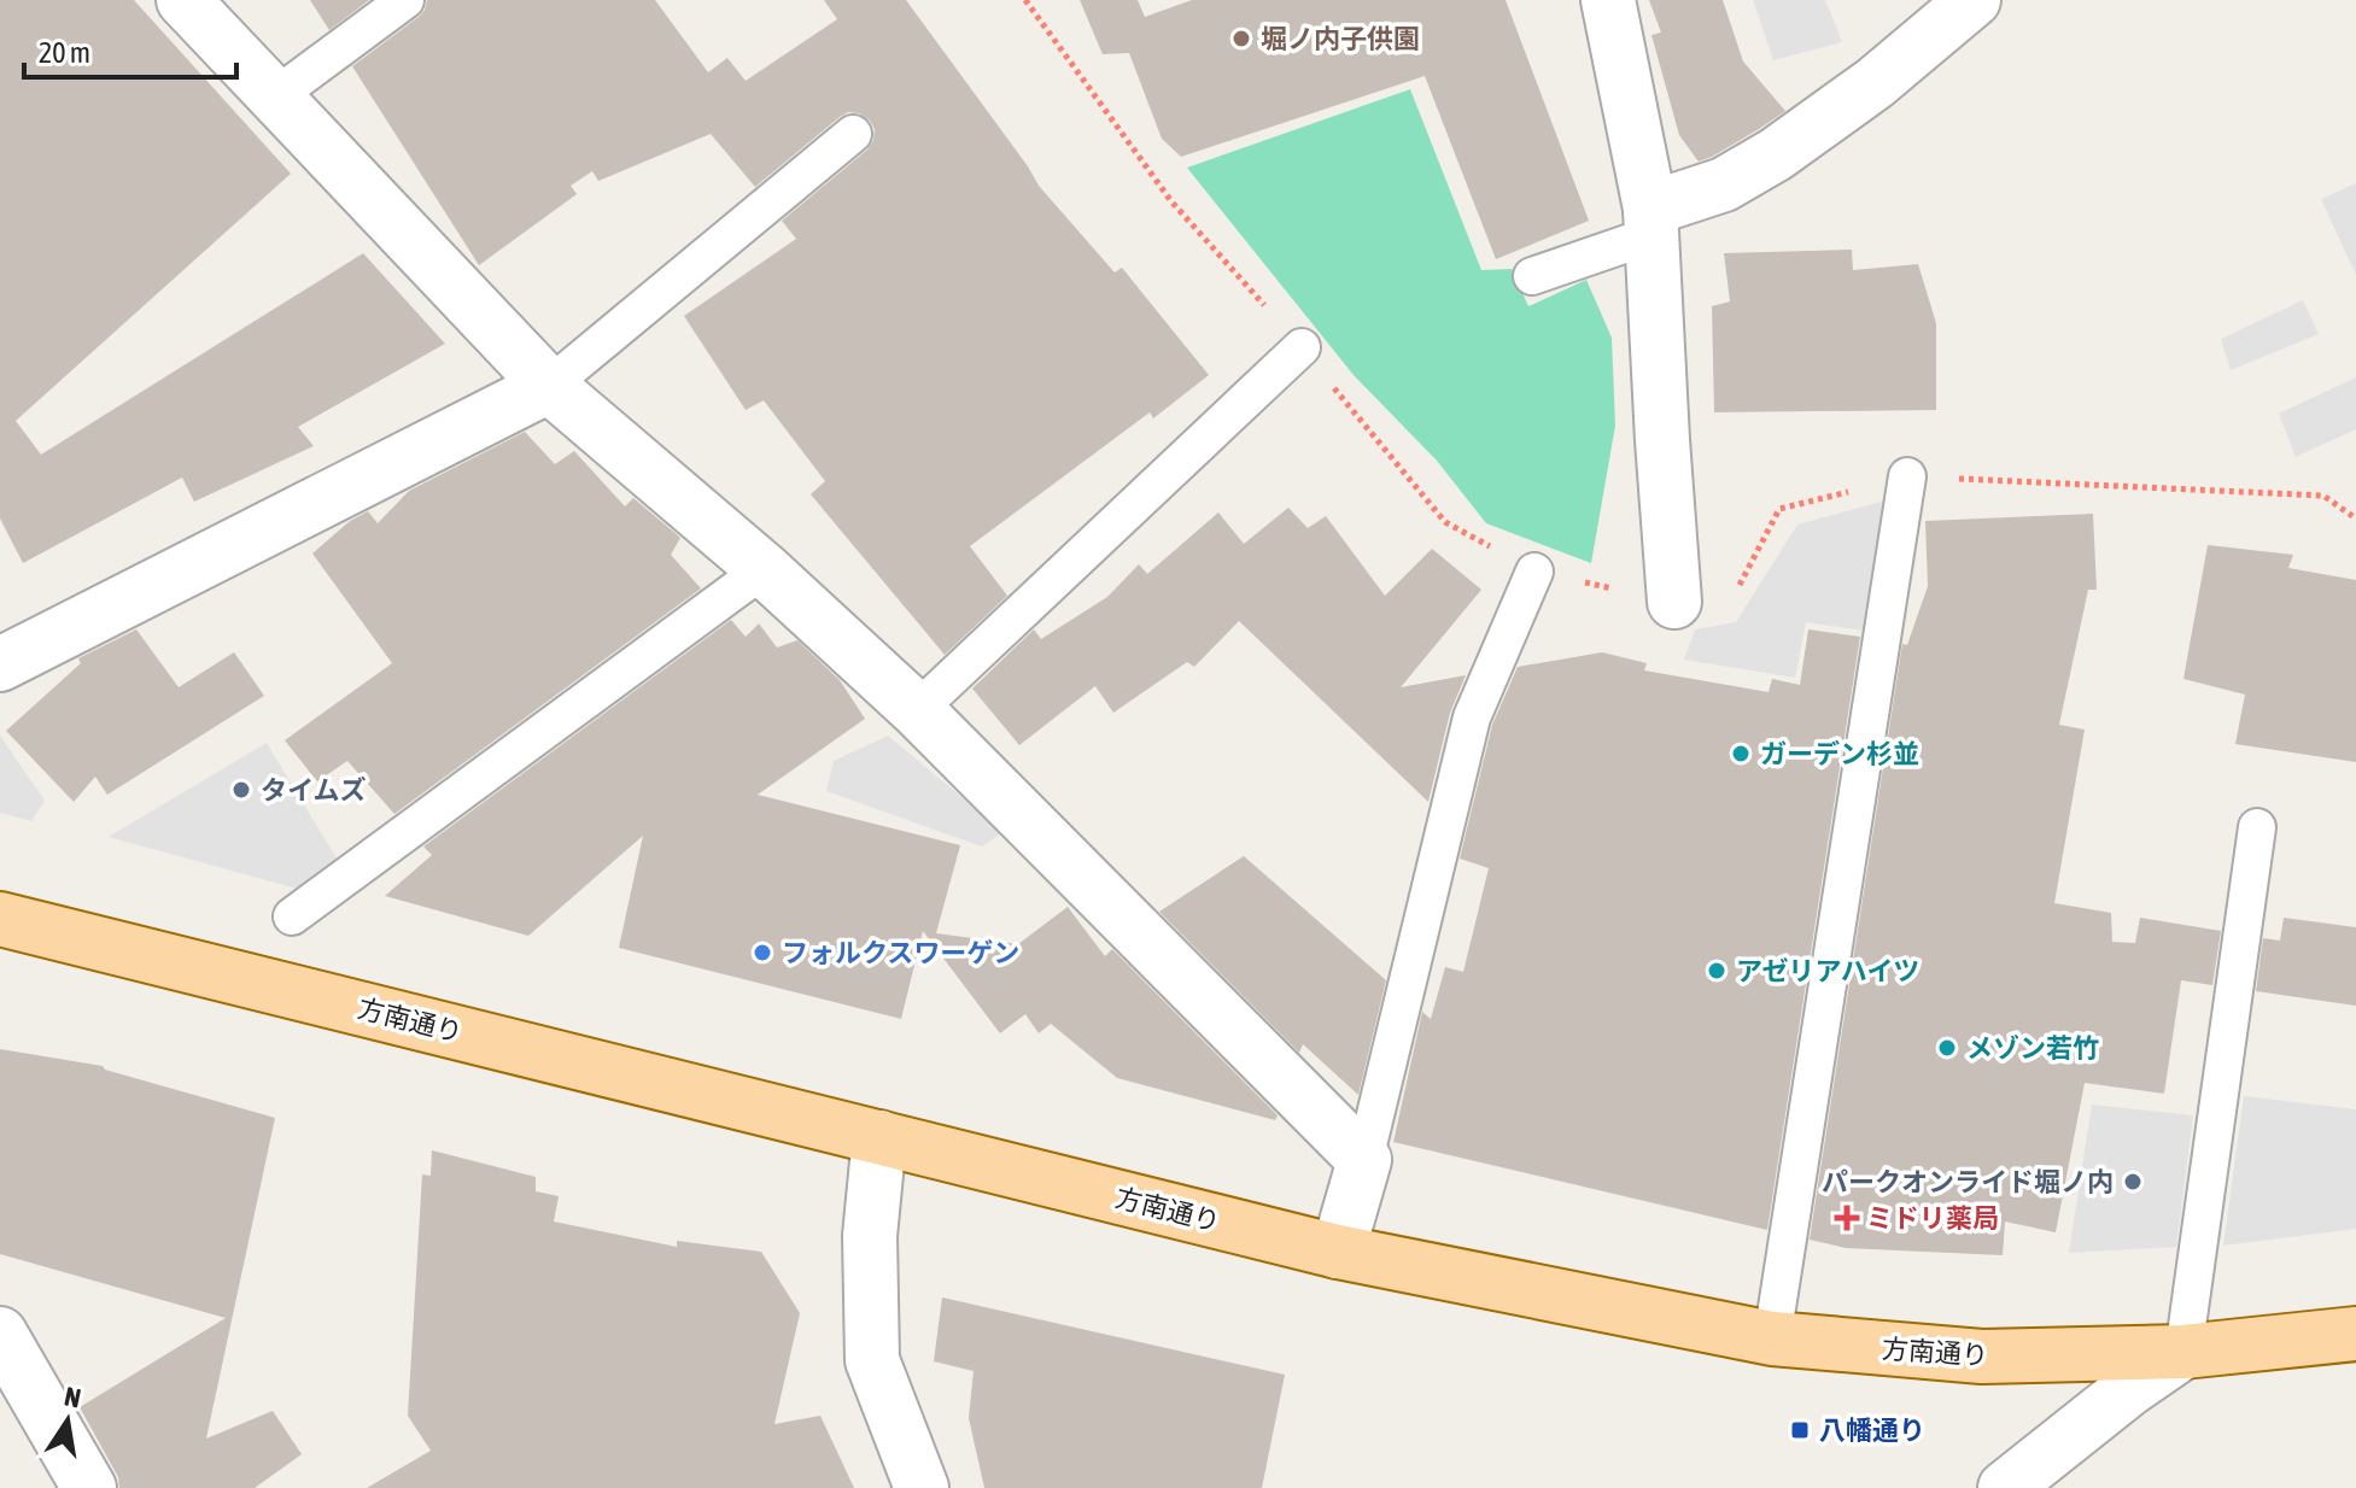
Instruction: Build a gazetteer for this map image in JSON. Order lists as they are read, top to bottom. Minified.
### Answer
{"streets":{"main road":["方南通り"]},"places":{"other":["堀ノ内子供園","ガーデン杉並","タイムズ","フォルクスワーゲン","アゼリアハイツ","メゾン若竹","パークオンライド堀ノ内"],"health":["ミドリ薬局"],"transit":["八幡通り"]},"scale_bar":"20 m","north":"top"}
